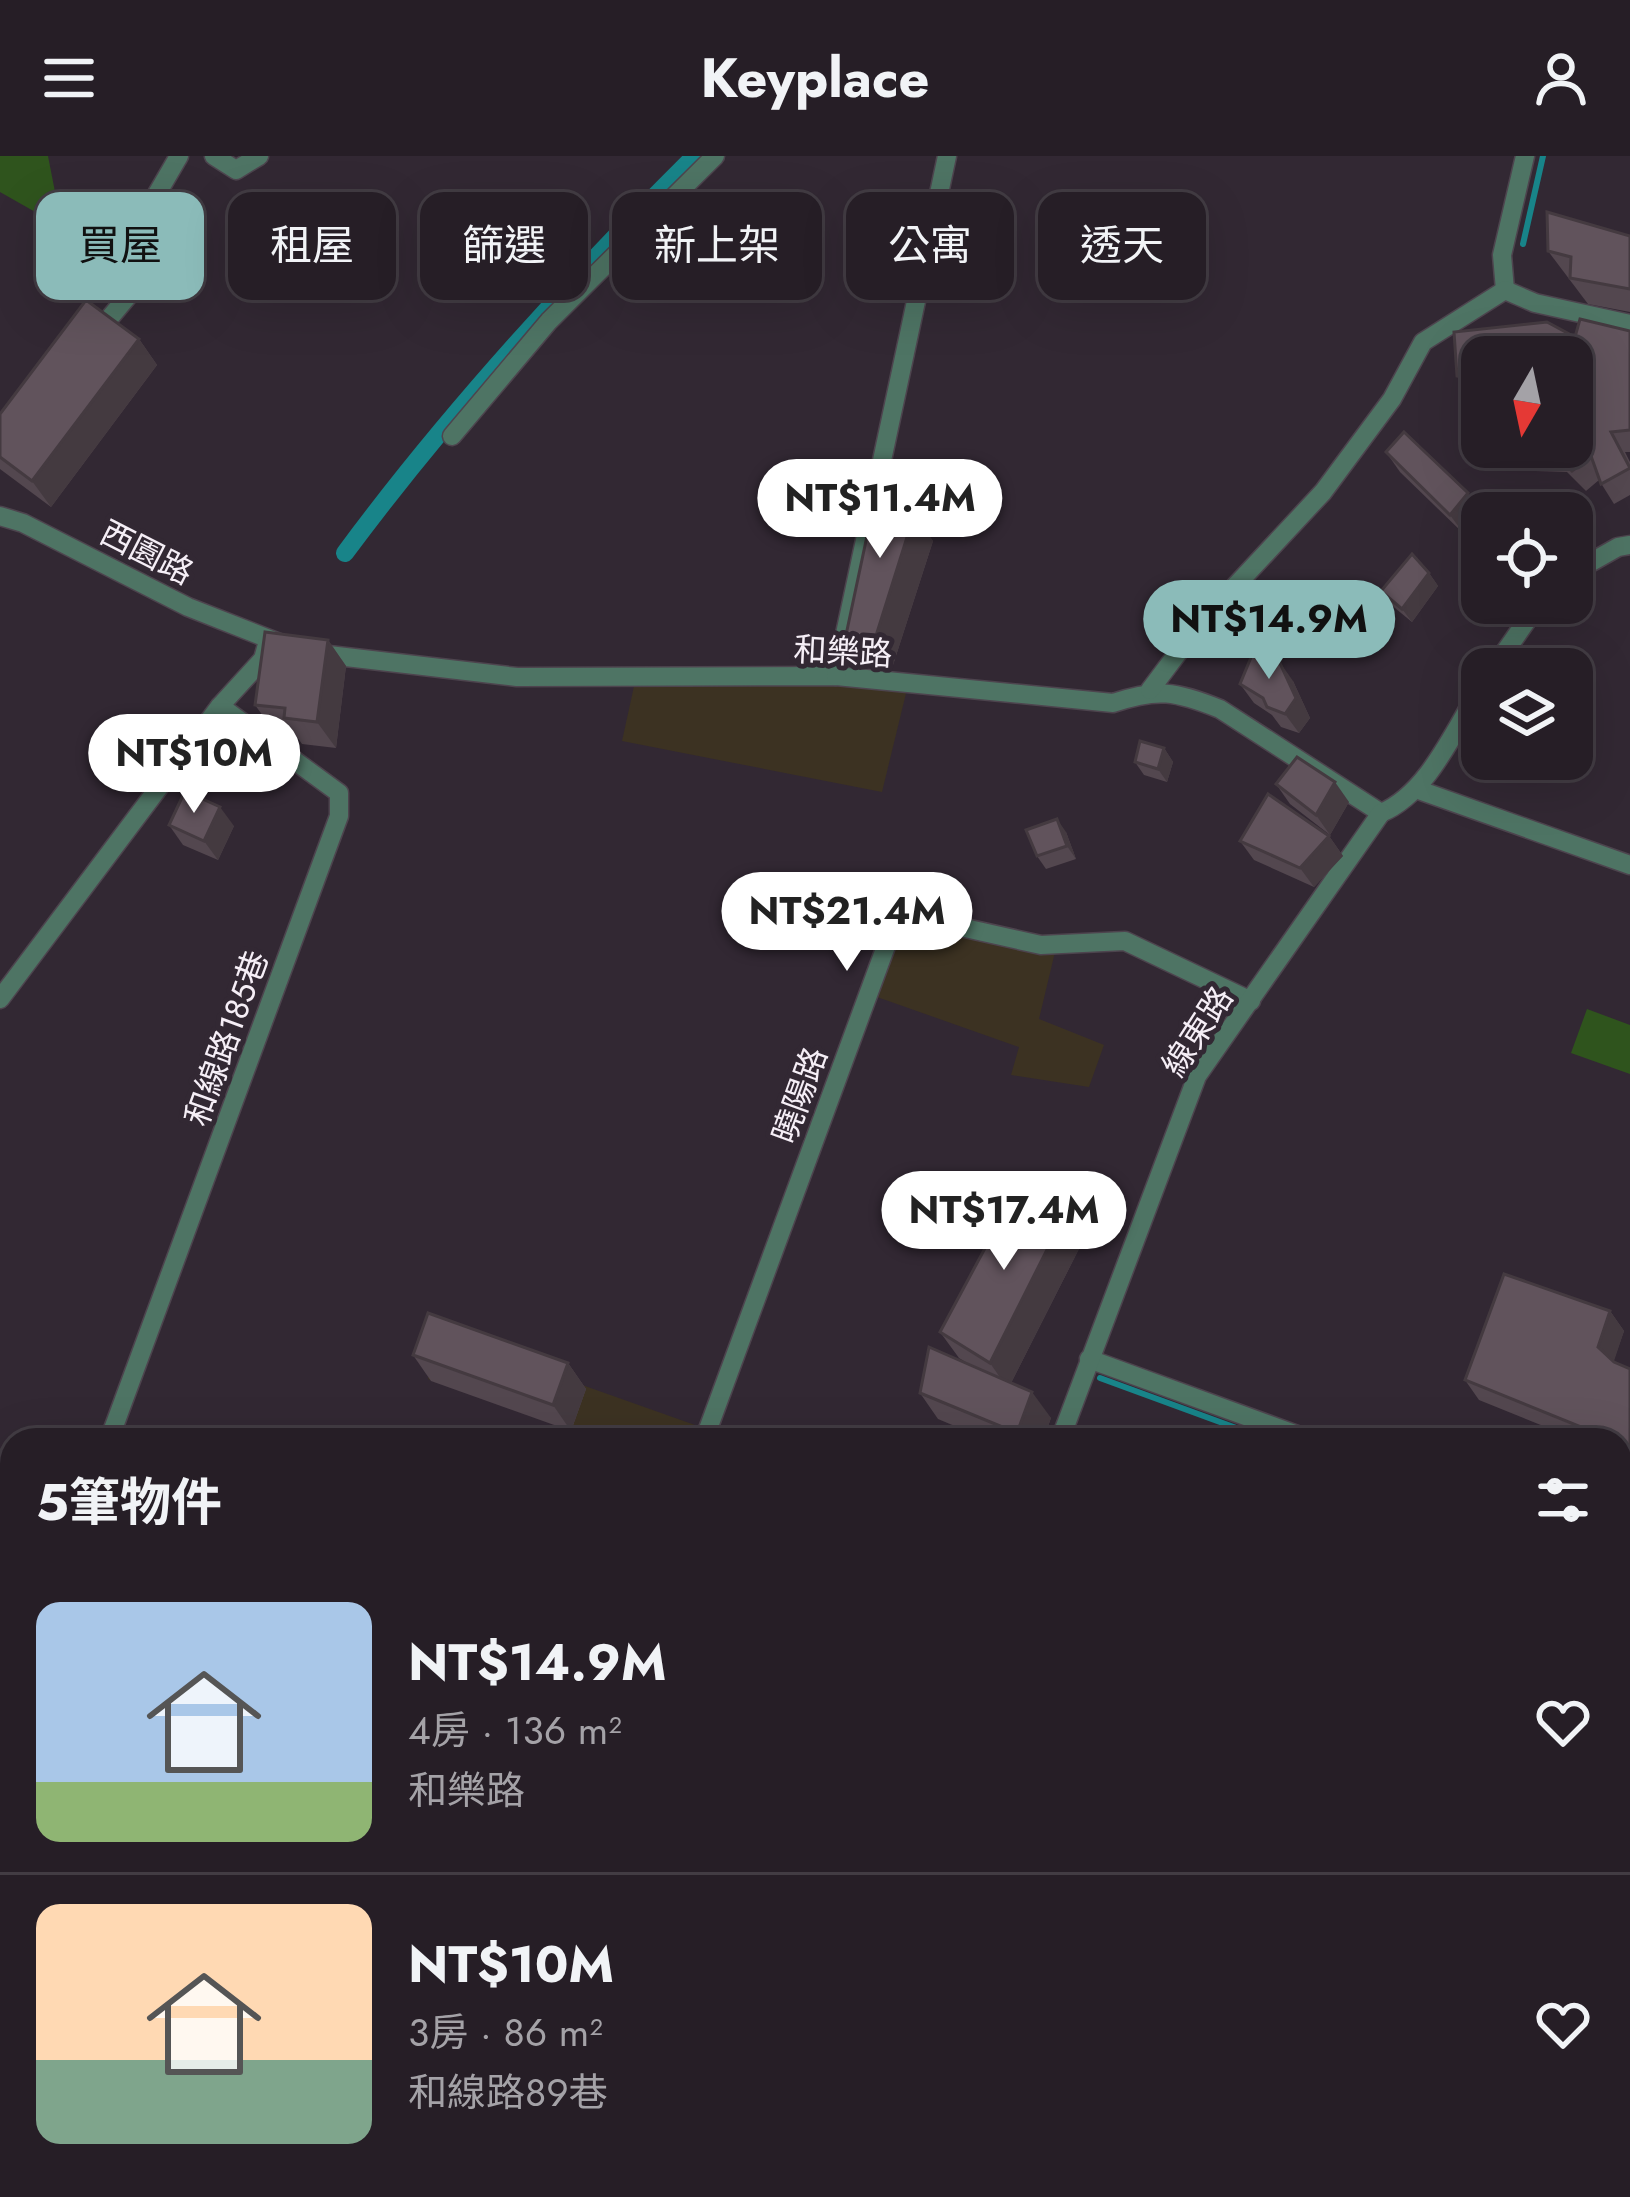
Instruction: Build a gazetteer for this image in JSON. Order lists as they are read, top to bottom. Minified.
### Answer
{"streets":{"street":["西園路","和樂路","線東路","和線路185巷","曉陽路"]},"crossings":[["西園路","和樂路"],["和樂路","線東路"],["線東路","曉陽路"]],"north":"bottom","page":{"header":"Keyplace","chip":["買屋","租屋","篩選","新上架","公寓","透天"],"price":["NT$11.4M","NT$14.9M","NT$10M","NT$21.4M","NT$17.4M"],"heading":"5筆物件","list":[{"name":"NT$14.9M","note":"4房 · 136 m² · 和樂路"},{"name":"NT$10M","note":"3房 · 86 m² · 和線路89巷"}]}}
